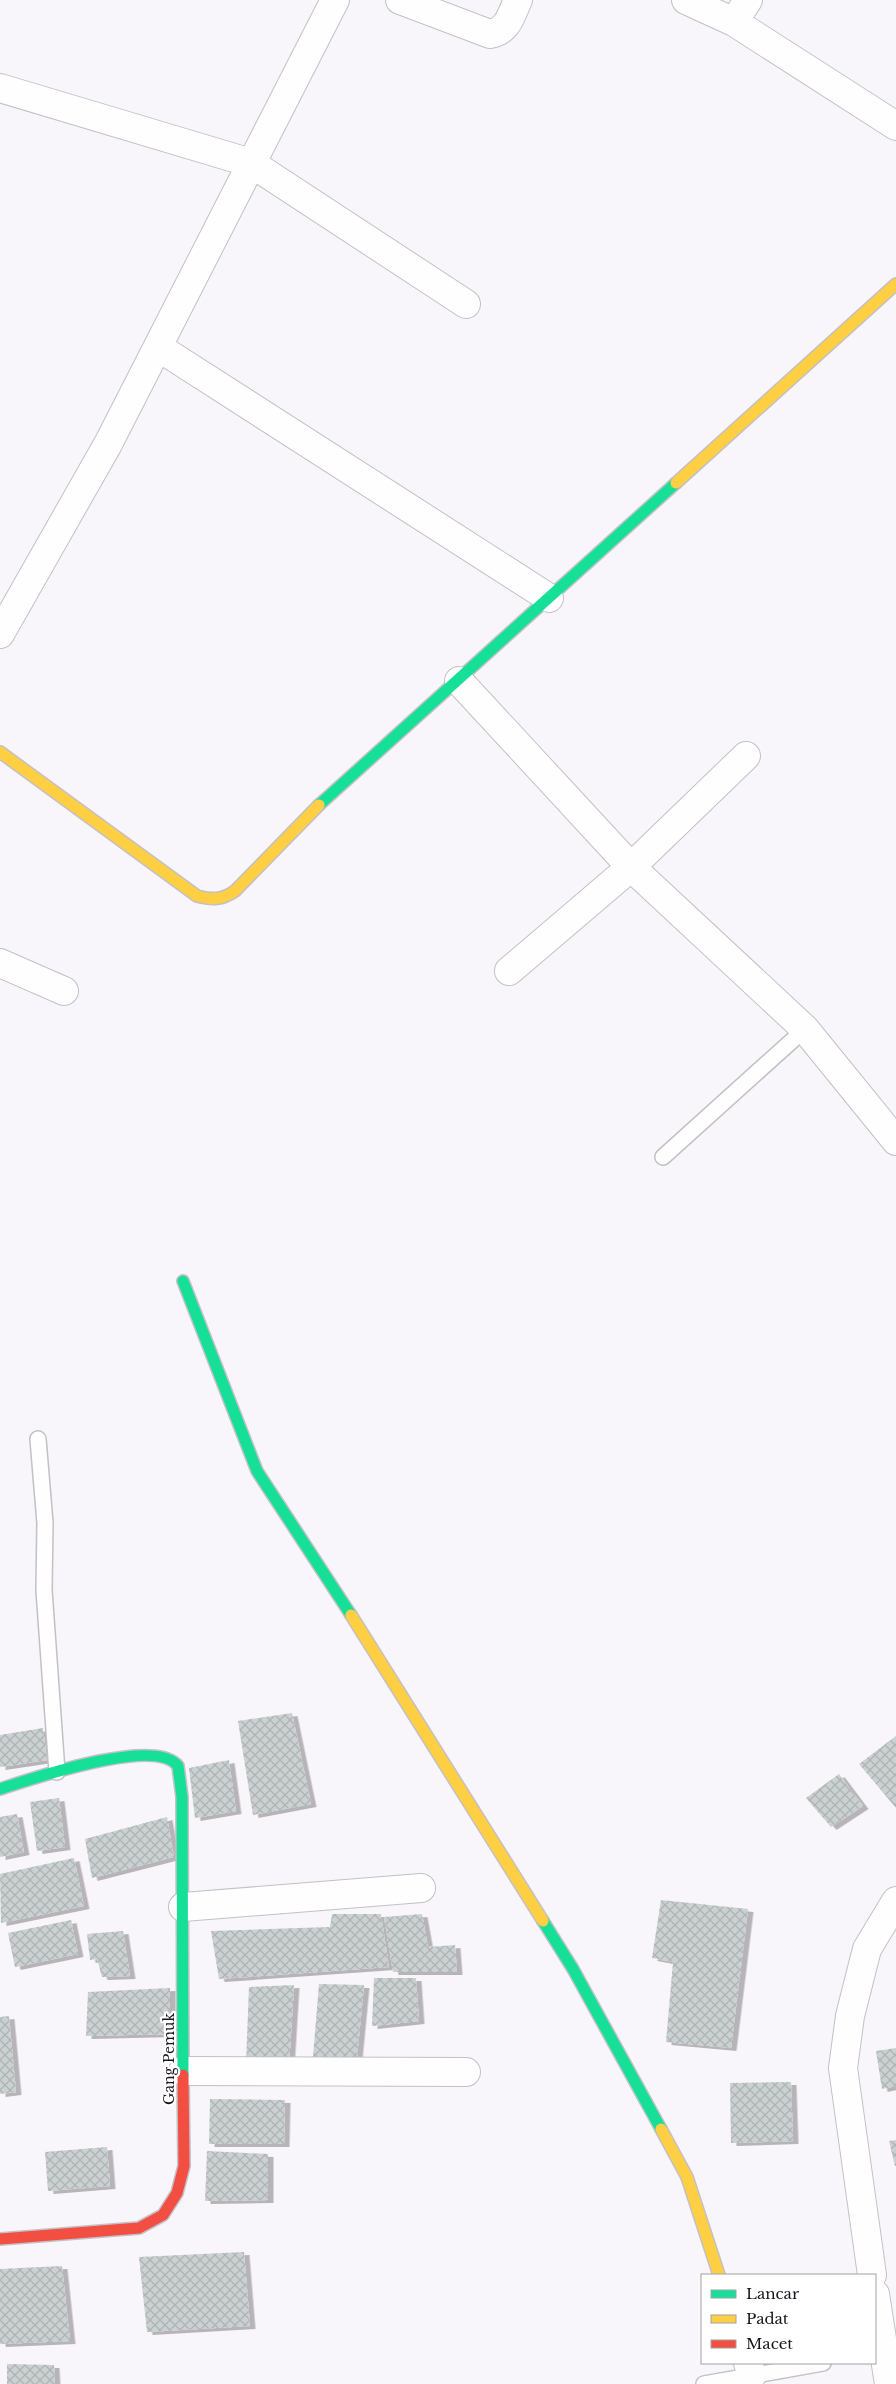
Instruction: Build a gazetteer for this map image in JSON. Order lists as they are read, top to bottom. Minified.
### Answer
{"streets":{"street":["Gang Pemuk"]},"legend":["Lancar","Padat","Macet"]}
